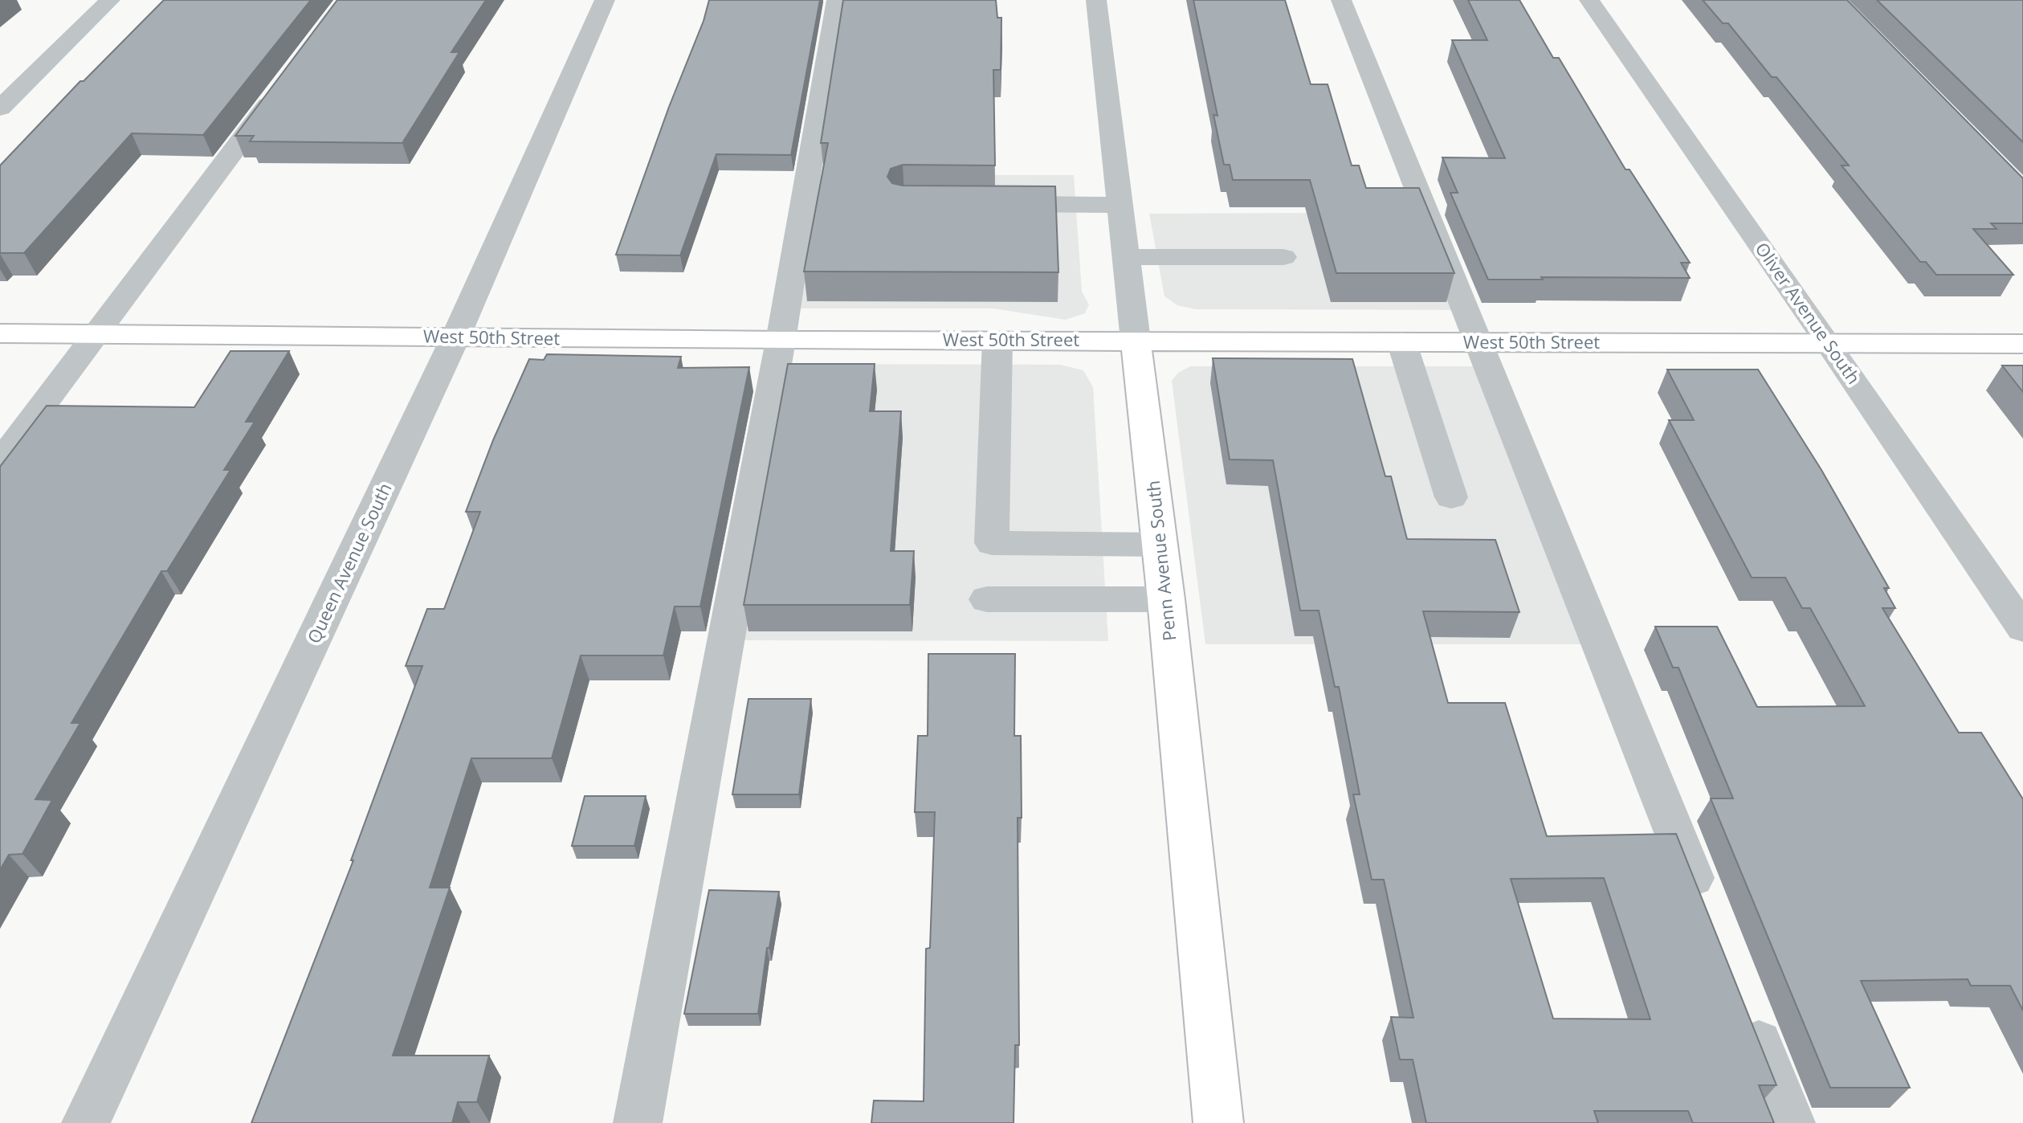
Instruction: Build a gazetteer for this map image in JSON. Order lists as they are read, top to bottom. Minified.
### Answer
{"streets":{"main road":["West 50th Street","Penn Avenue South"],"street":["Oliver Avenue South","Queen Avenue South"]},"crossings":[["Oliver Avenue South","West 50th Street"],["West 50th Street","Penn Avenue South"],["West 50th Street","Queen Avenue South"]]}
